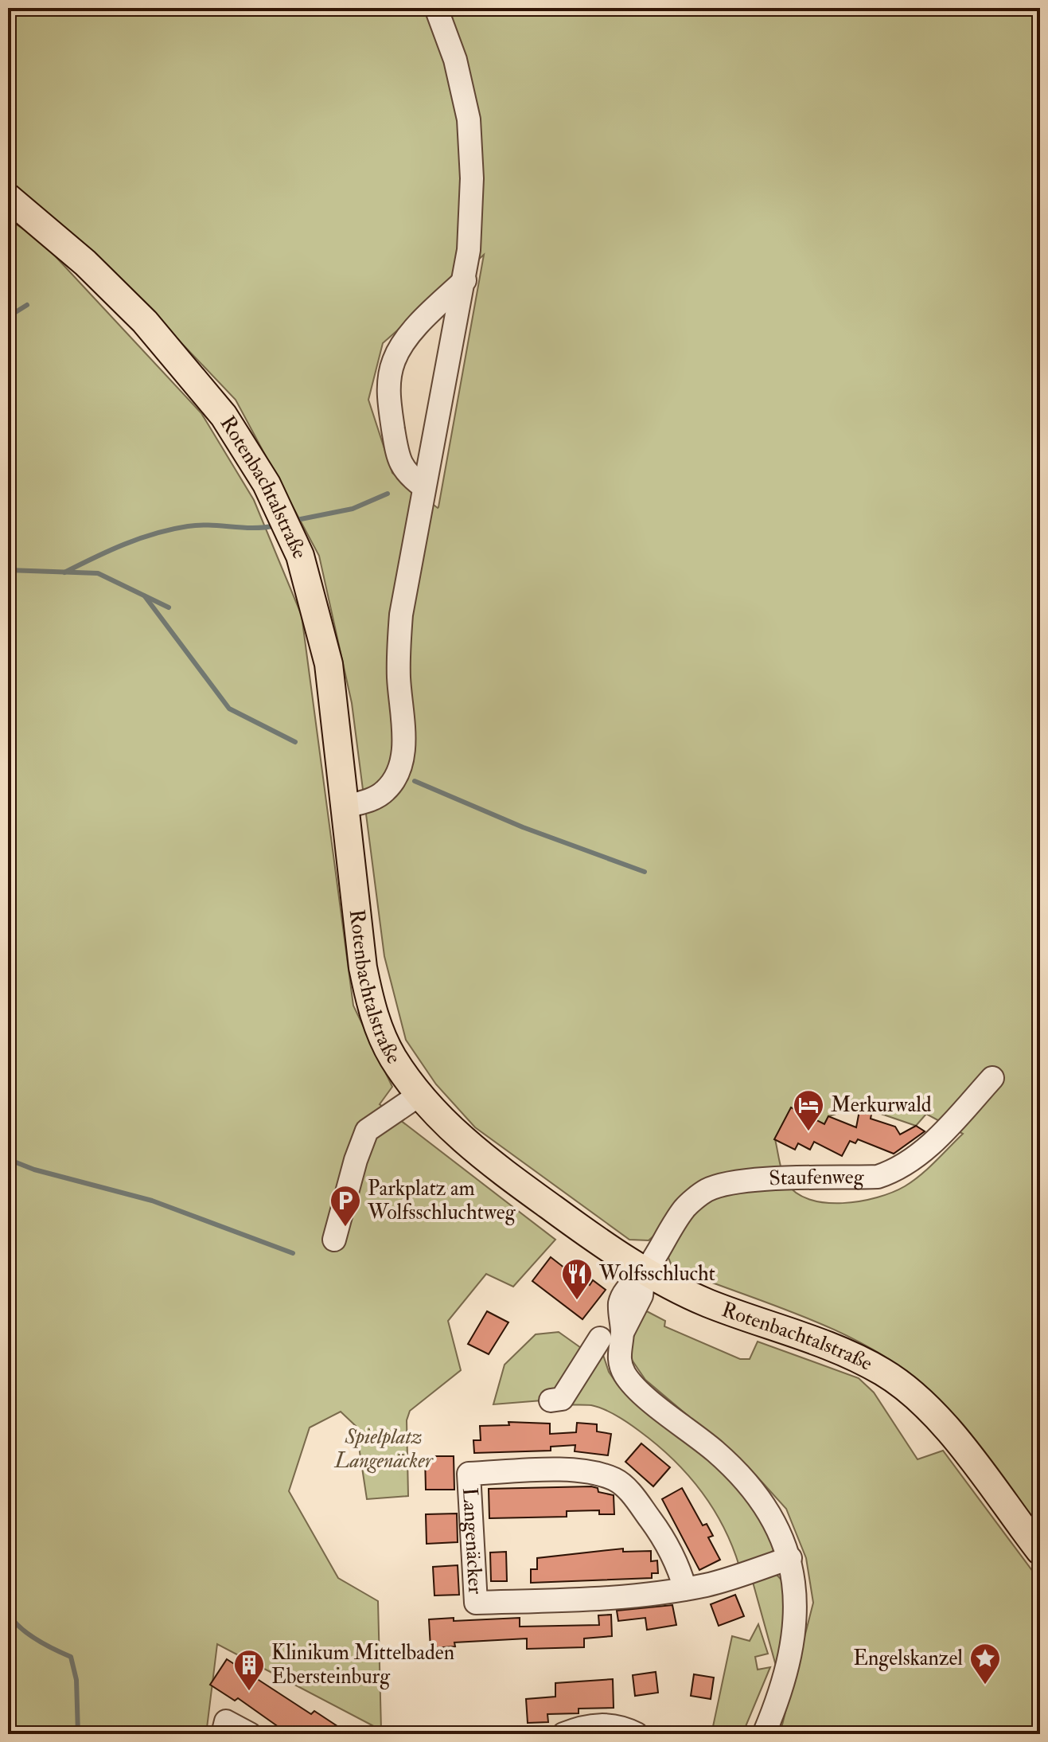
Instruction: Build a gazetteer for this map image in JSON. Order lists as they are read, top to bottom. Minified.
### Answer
{"streets":{"main road":["Rotenbachtalstraße"],"street":["Staufenweg","Langenäcker"]},"crossings":[["Rotenbachtalstraße","Staufenweg"],["Staufenweg","Langenäcker"]],"parks":["Spielplatz Langenäcker"],"places":{"hotel":["Merkurwald"],"parking":["Parkplatz am Wolfsschluchtweg"],"restaurant":["Wolfsschlucht"],"place":["Engelskanzel"],"building":["Klinikum Mittelbaden Ebersteinburg"]}}
